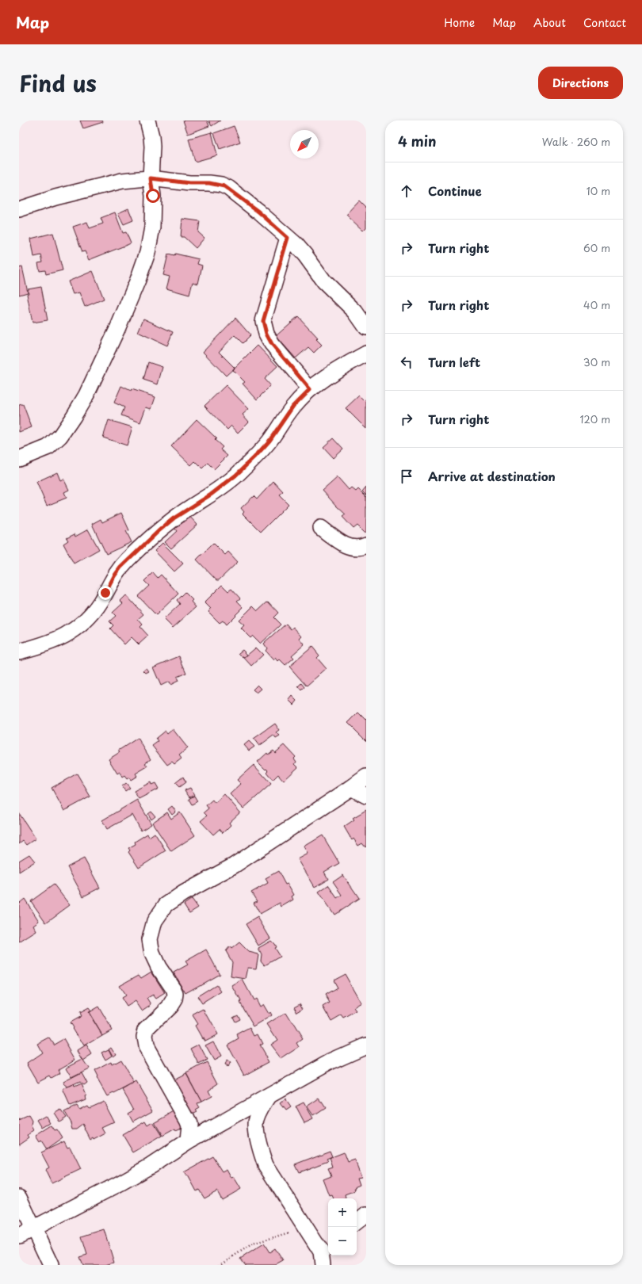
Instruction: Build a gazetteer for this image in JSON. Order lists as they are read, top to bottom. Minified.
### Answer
{"north":"bottom left","page":{"header":"Map","nav":["Home","Map","About","Contact"],"title":"Find us","buttons":"Directions","heading":["4 min","Walk · 260 m"],"list":[["Continue","10 m"],["Turn right","60 m"],["Turn right","40 m"],["Turn left","30 m"],["Turn right","120 m"],"Arrive at destination"],"map_buttons":["+","−"]}}
